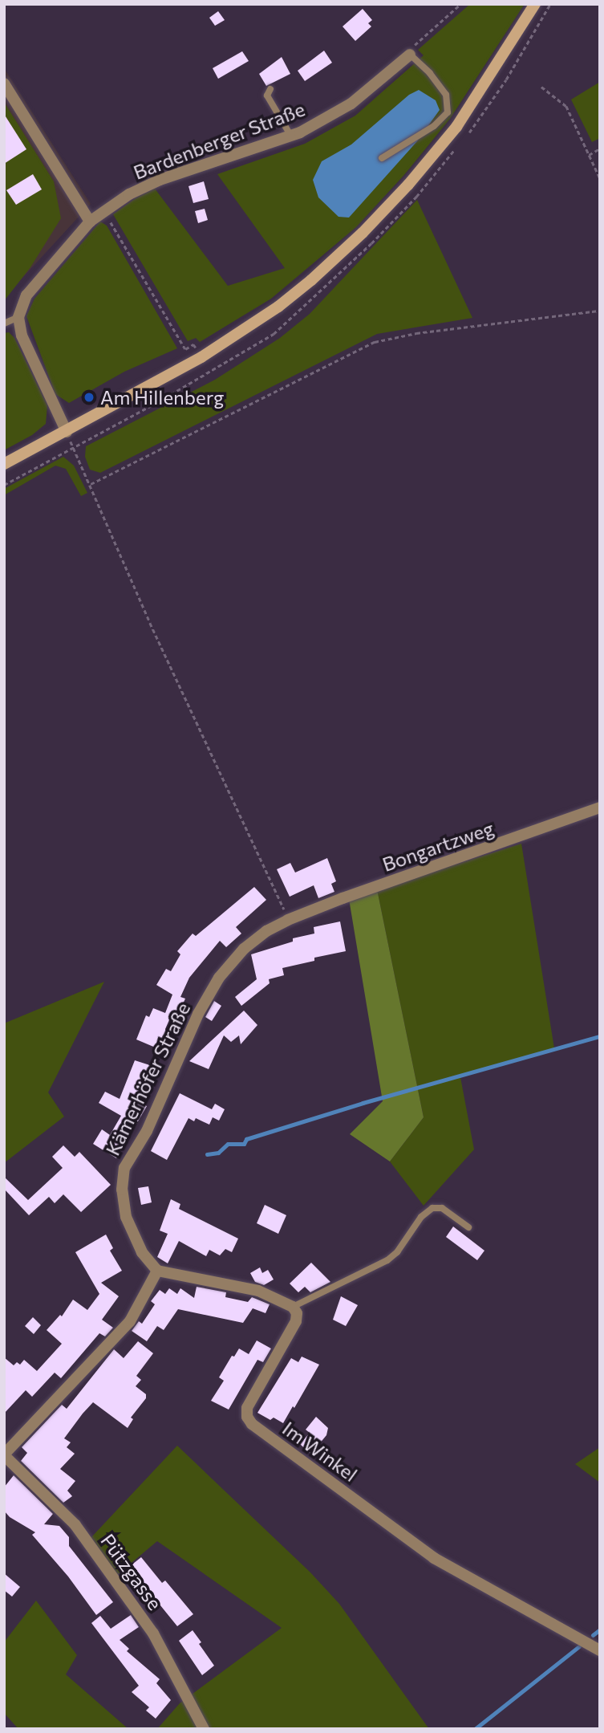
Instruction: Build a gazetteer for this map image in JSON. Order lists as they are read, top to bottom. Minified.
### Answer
{"streets":{"street":["Bardenberger Straße","Bongartzweg","Kämerhöfer Straße","Im Winkel","Pützgasse"]},"crossings":[["Bongartzweg","Kämerhöfer Straße"]],"places":["Am Hillenberg"]}
